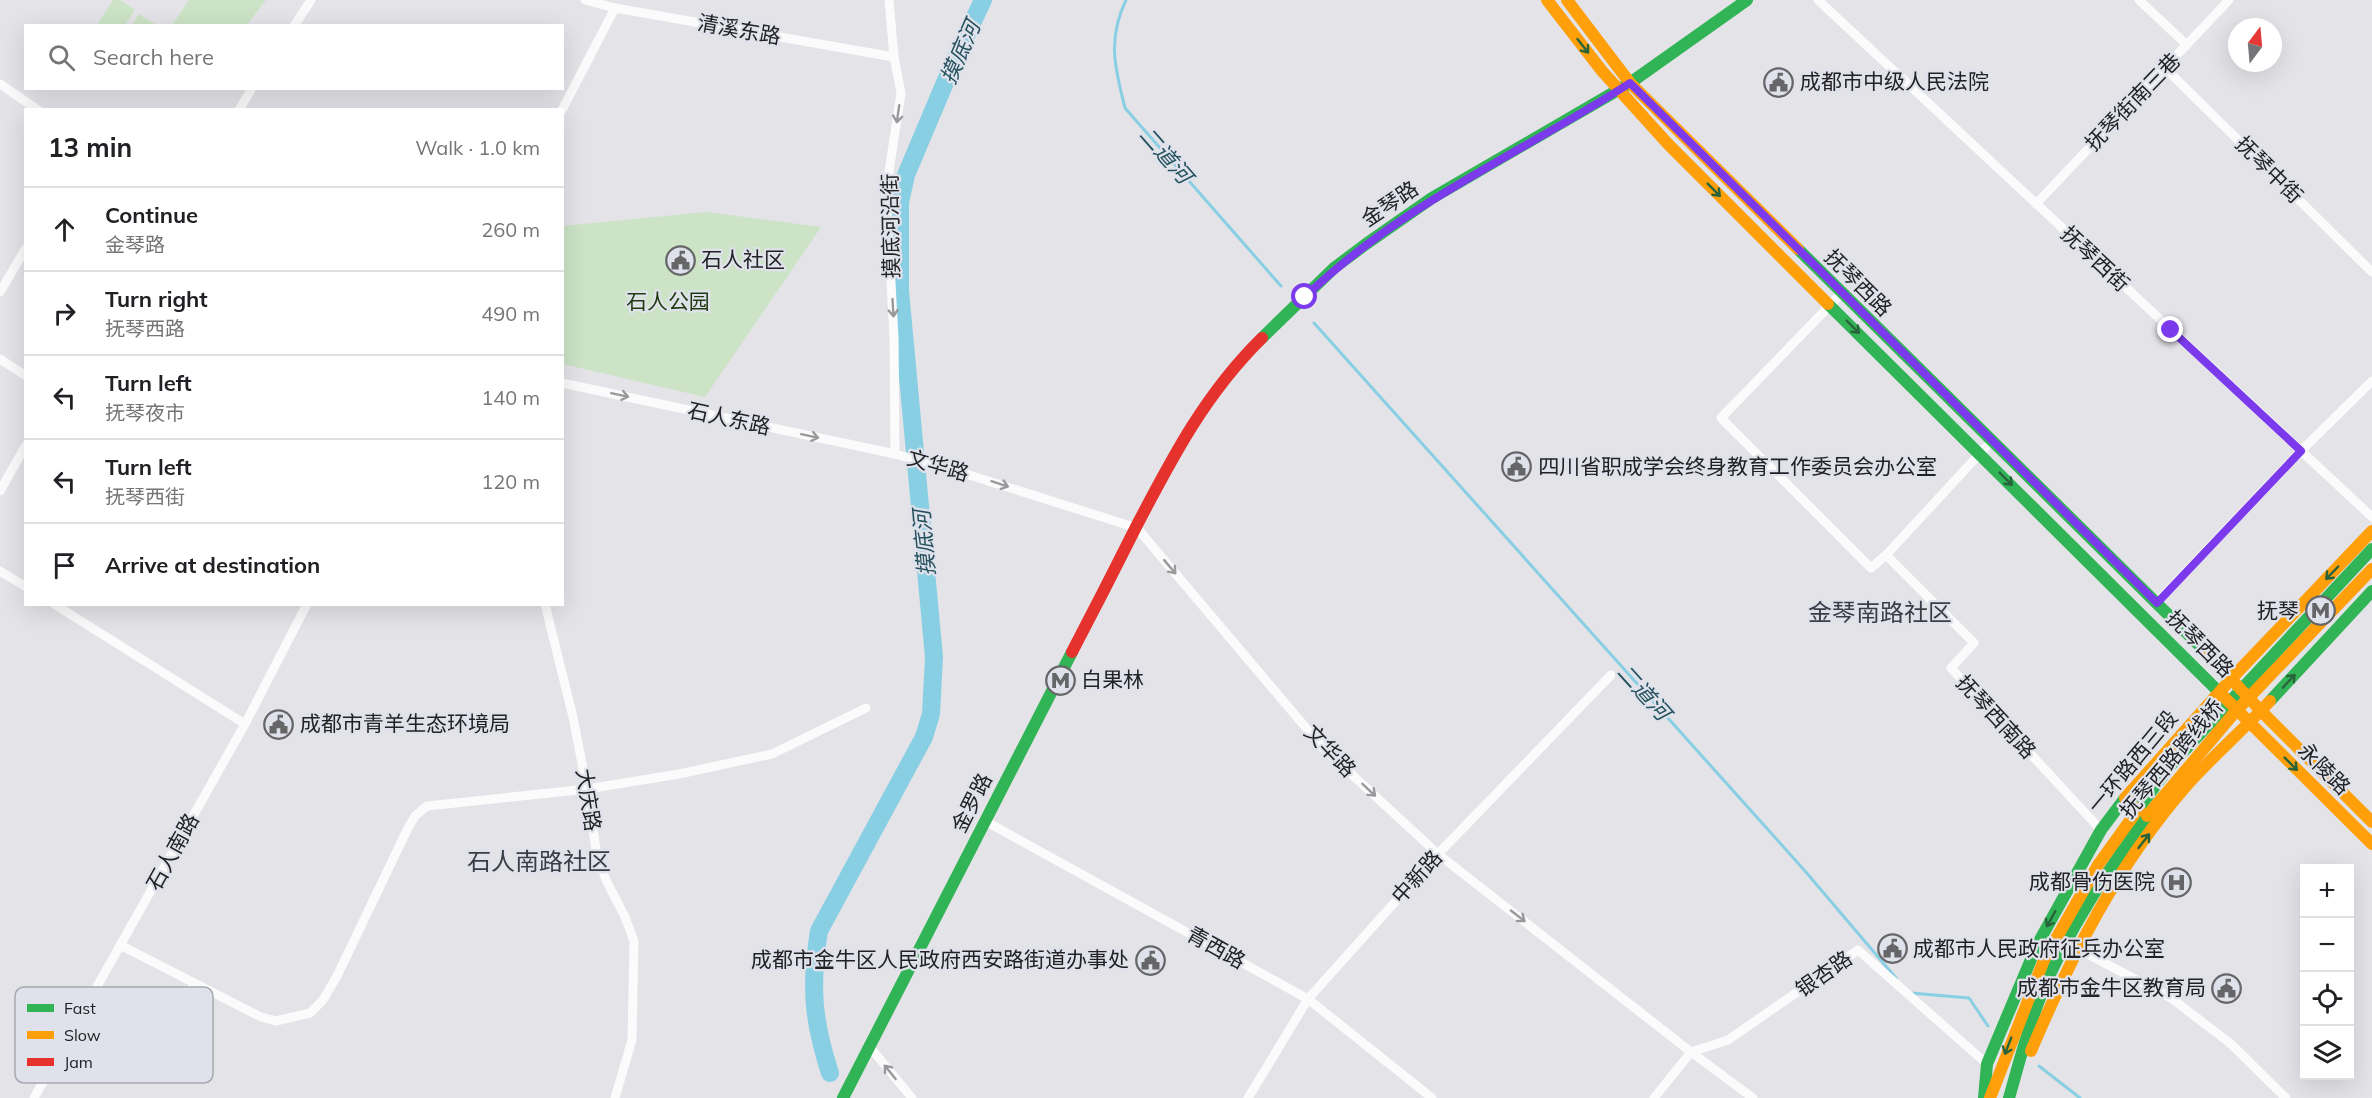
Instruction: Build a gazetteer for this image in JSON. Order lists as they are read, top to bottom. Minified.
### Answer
{"streets":{"main road":["金琴路","抚琴西路","抚琴西路跨线桥","一环路西三段","永陵路","金罗路"],"street":["清溪东路","抚琴街南三巷","抚琴中街","摸底河沿街","抚琴西街","石人东路","文华路","抚琴西南路","大庆路","石人南路","中新路","青西路","银杏路"]},"crossings":[["清溪东路","摸底河沿街"],["抚琴街南三巷","抚琴中街"],["抚琴街南三巷","抚琴西街"],["金琴路","抚琴西路"],["金琴路","文华路"],["金琴路","金罗路"],["摸底河沿街","石人东路"],["摸底河沿街","文华路"],["抚琴西路","一环路西三段"],["抚琴西路","永陵路"],["石人东路","文华路"],["文华路","金罗路"],["文华路","中新路"],["文华路","银杏路"],["抚琴西南路","一环路西三段"],["一环路西三段","银杏路"],["金罗路","青西路"],["中新路","青西路"]],"one_way":["摸底河沿街","石人东路","文华路"],"districts":["金琴南路社区","石人南路社区"],"water":["摸底河","二道河"],"parks":["石人公园"],"places":{"public building":["成都市中级人民法院","石人社区","四川省职成学会终身教育工作委员会办公室","成都市青羊生态环境局","成都市人民政府征兵办公室","成都市金牛区人民政府西安路街道办事处","成都市金牛区教育局"],"metro station":["抚琴","白果林"],"hospital":["成都骨伤医院"]},"legend":["Fast","Slow","Jam"],"north":"top","page":{"search":"Search here","heading":["13 min","Walk · 1.0 km"],"list":[["Continue","金琴路","260 m"],["Turn right","抚琴西路","490 m"],["Turn left","抚琴夜市","140 m"],["Turn left","抚琴西街","120 m"],"Arrive at destination"],"map_buttons":["+","−"]}}
